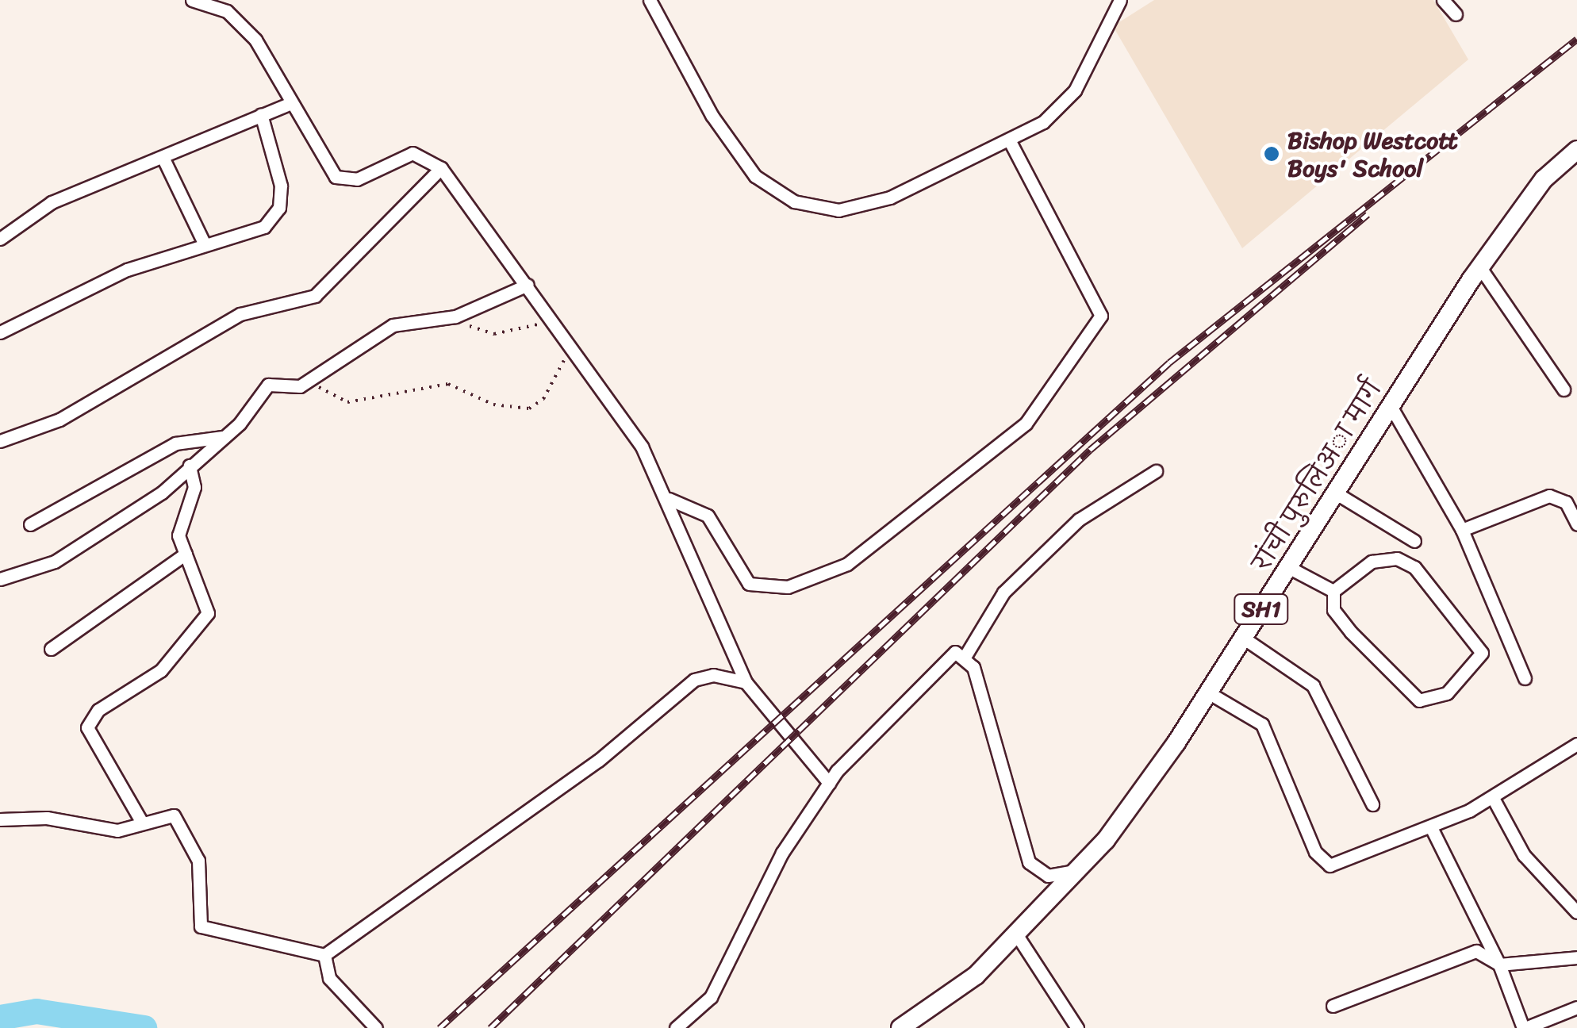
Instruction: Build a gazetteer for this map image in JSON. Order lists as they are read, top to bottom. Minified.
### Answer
{"streets":{"main road":["रांची पुरुलिअा मार्ग","SH1"]},"places":["Bishop Westcott Boys' School"]}
